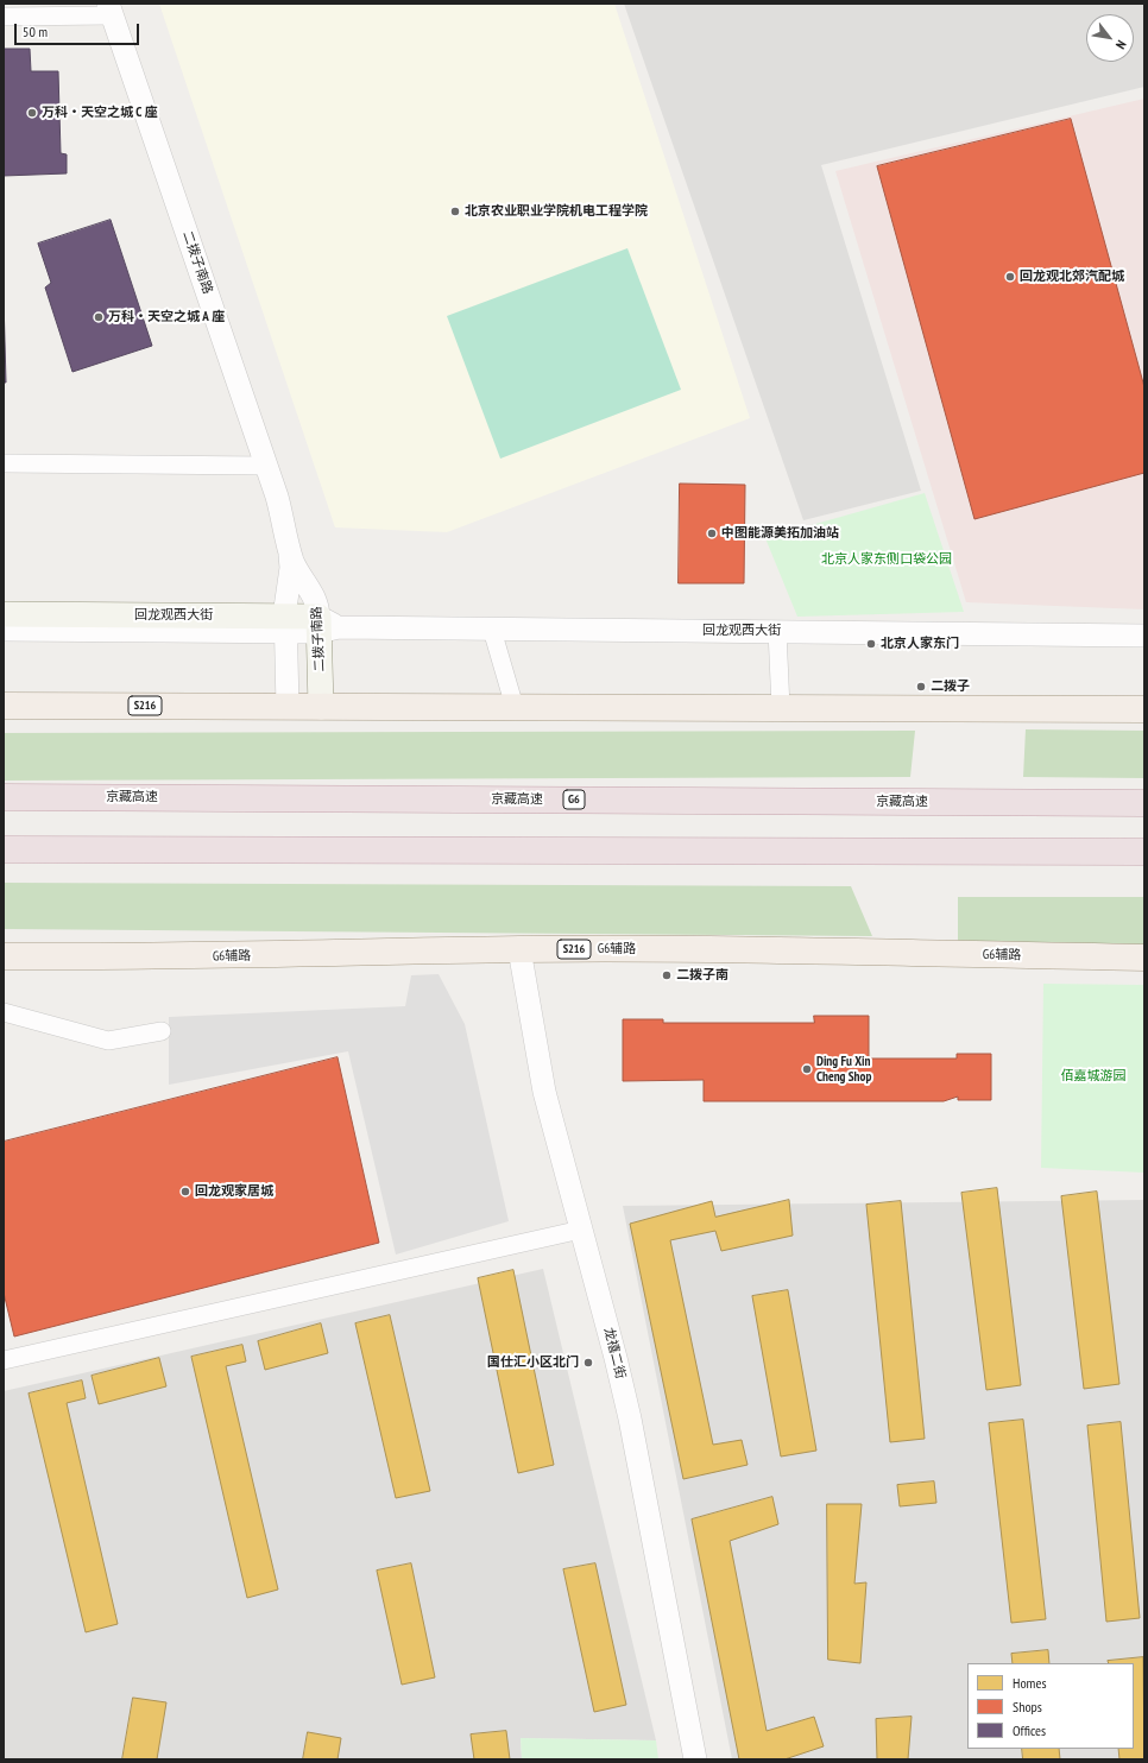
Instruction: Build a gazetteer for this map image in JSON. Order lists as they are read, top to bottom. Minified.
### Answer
{"streets":{"highway":["京藏高速","G6"],"main road":["二拨子南路","回龙观西大街","S216","G6辅路"],"street":["龙禧二街"]},"crossings":[["二拨子南路","回龙观西大街"],["二拨子南路","S216"],["G6辅路","龙禧二街"]],"parks":["北京人家东侧口袋公园","佰嘉城游园"],"places":["万科・天空之城 C 座","北京农业职业学院机电工程学院","回龙观北郊汽配城","万科・天空之城 A 座","中图能源美拓加油站","北京人家东门","二拨子","二拨子南","Ding Fu Xin Cheng Shop","回龙观家居城","国仕汇小区北门"],"legend":["Homes","Shops","Offices"],"scale_bar":"50 m","north":"bottom right"}
